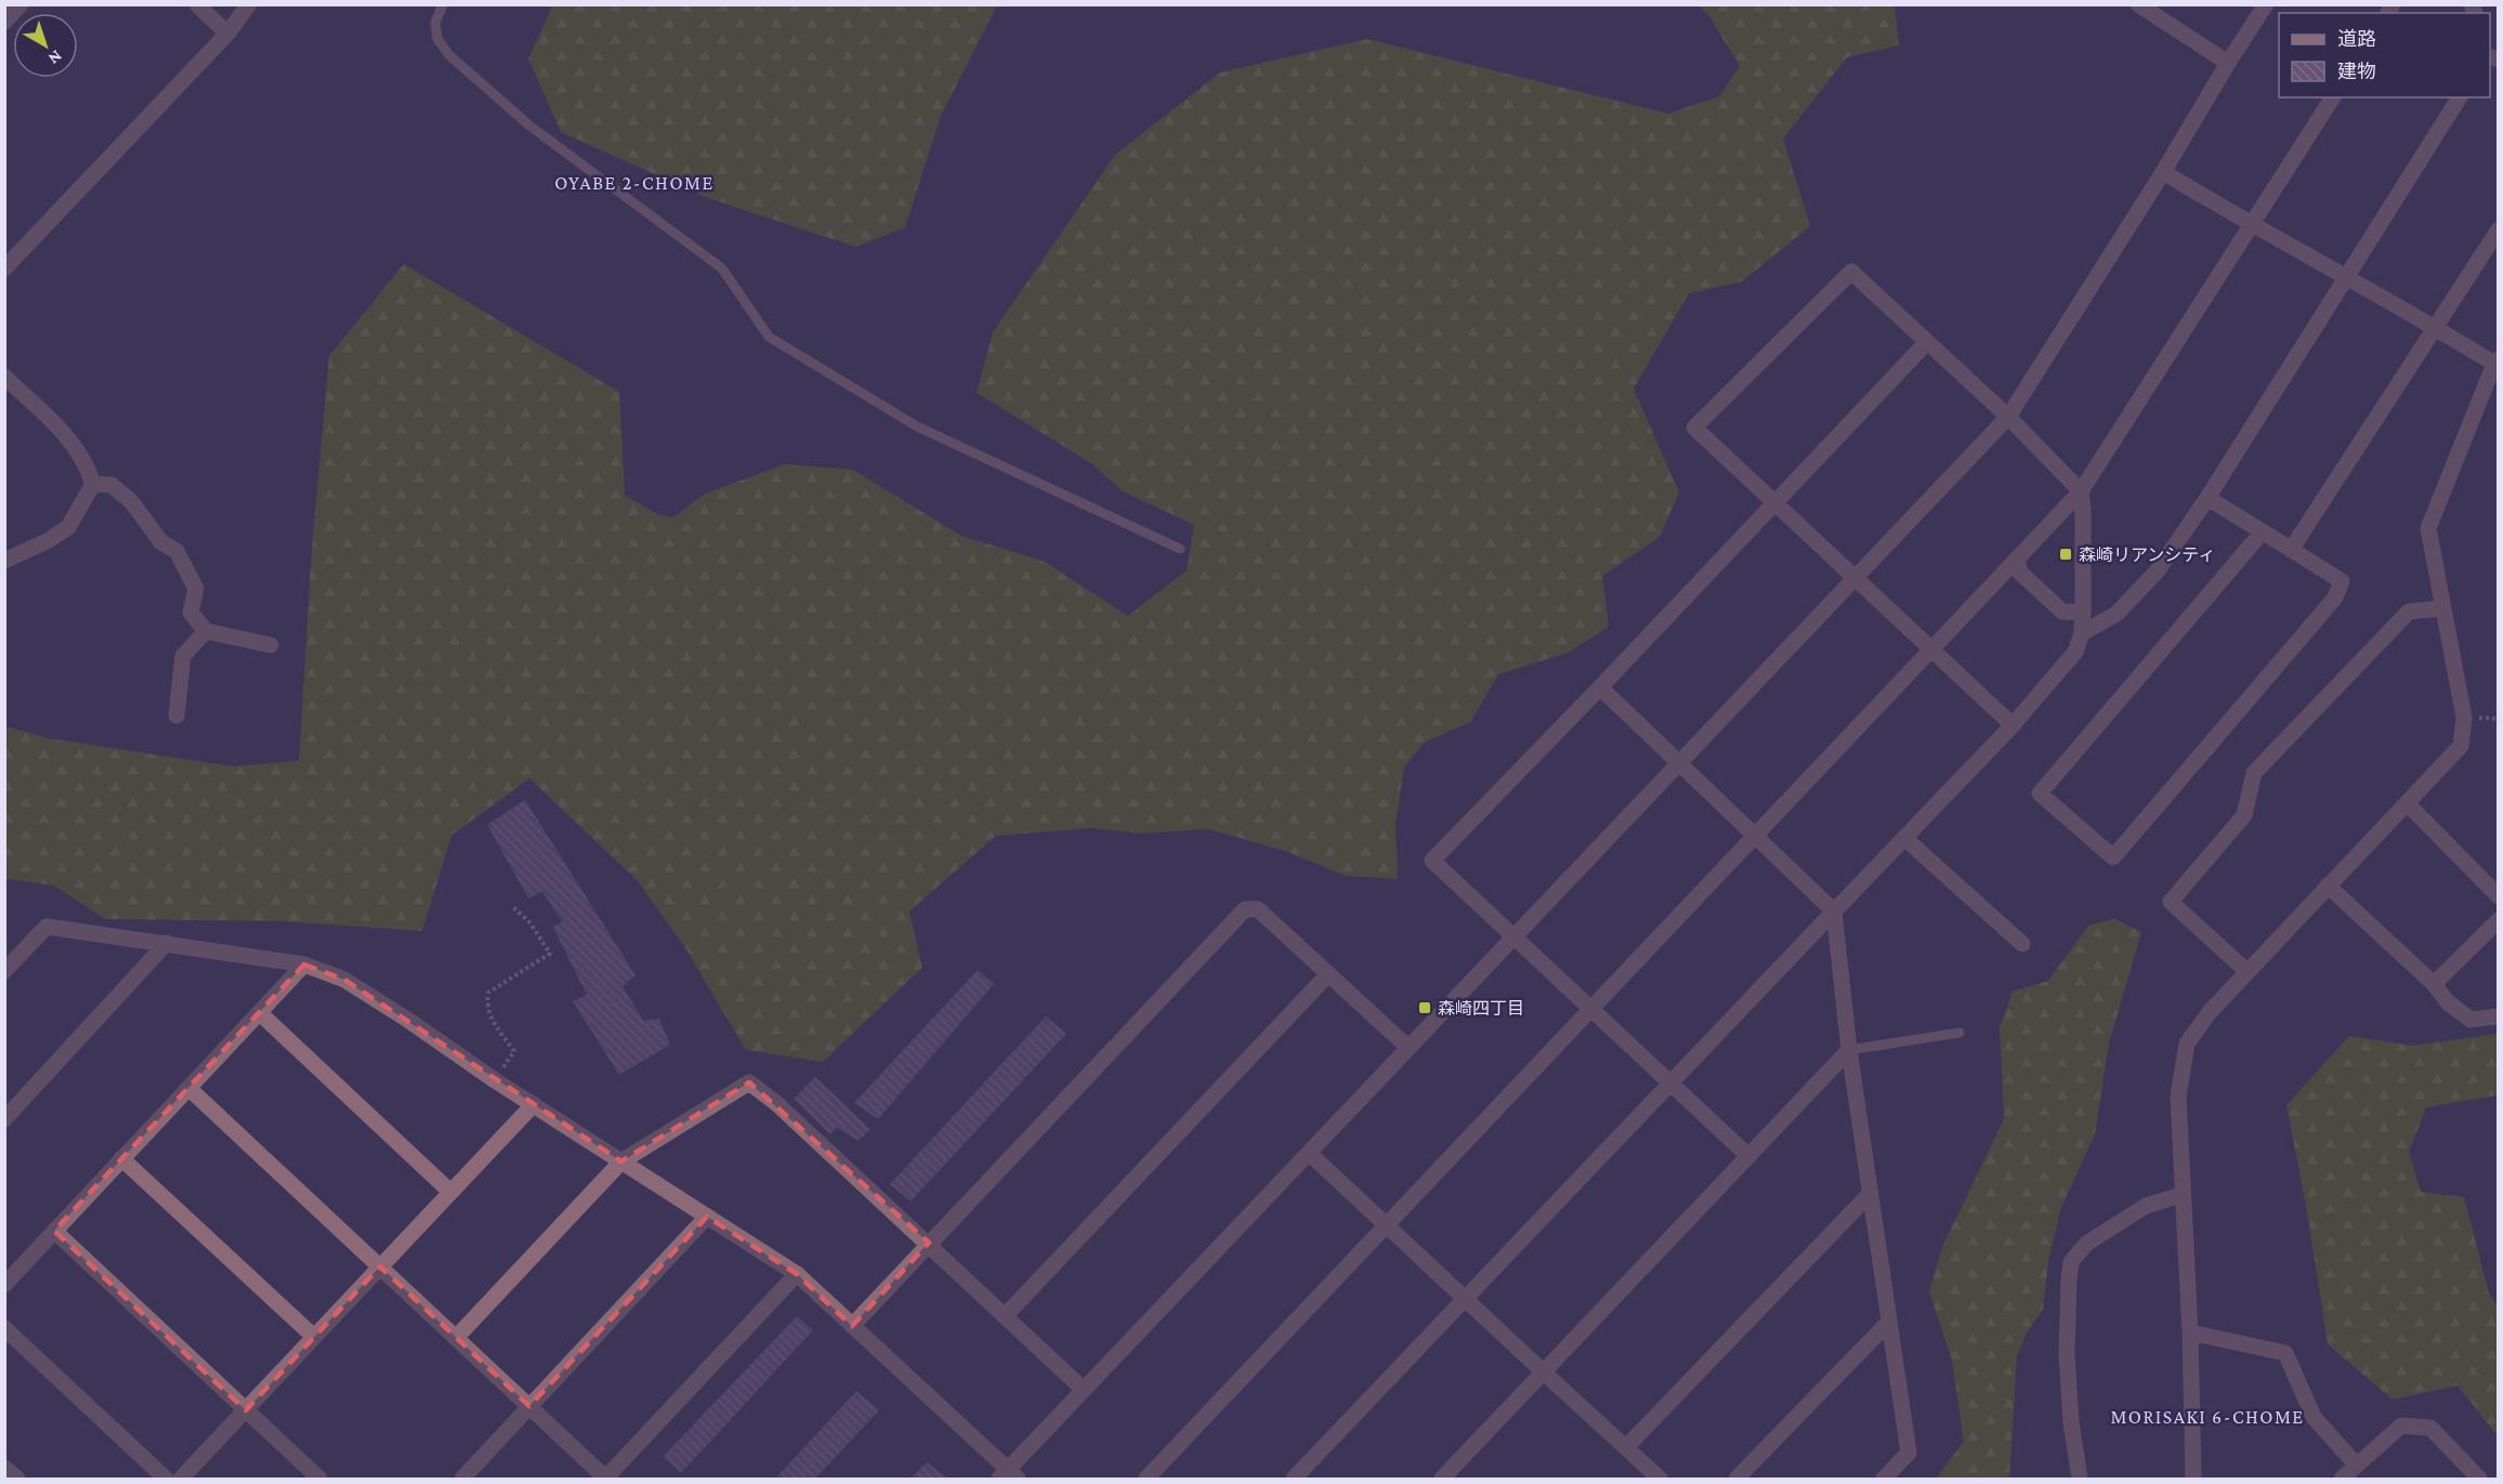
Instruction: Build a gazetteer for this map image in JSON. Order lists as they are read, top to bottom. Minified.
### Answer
{"districts":["OYABE 2-CHOME","MORISAKI 6-CHOME"],"places":{"transit":["森崎リアンシティ","森崎四丁目"]},"legend":["道路","建物"],"north":"bottom right"}
